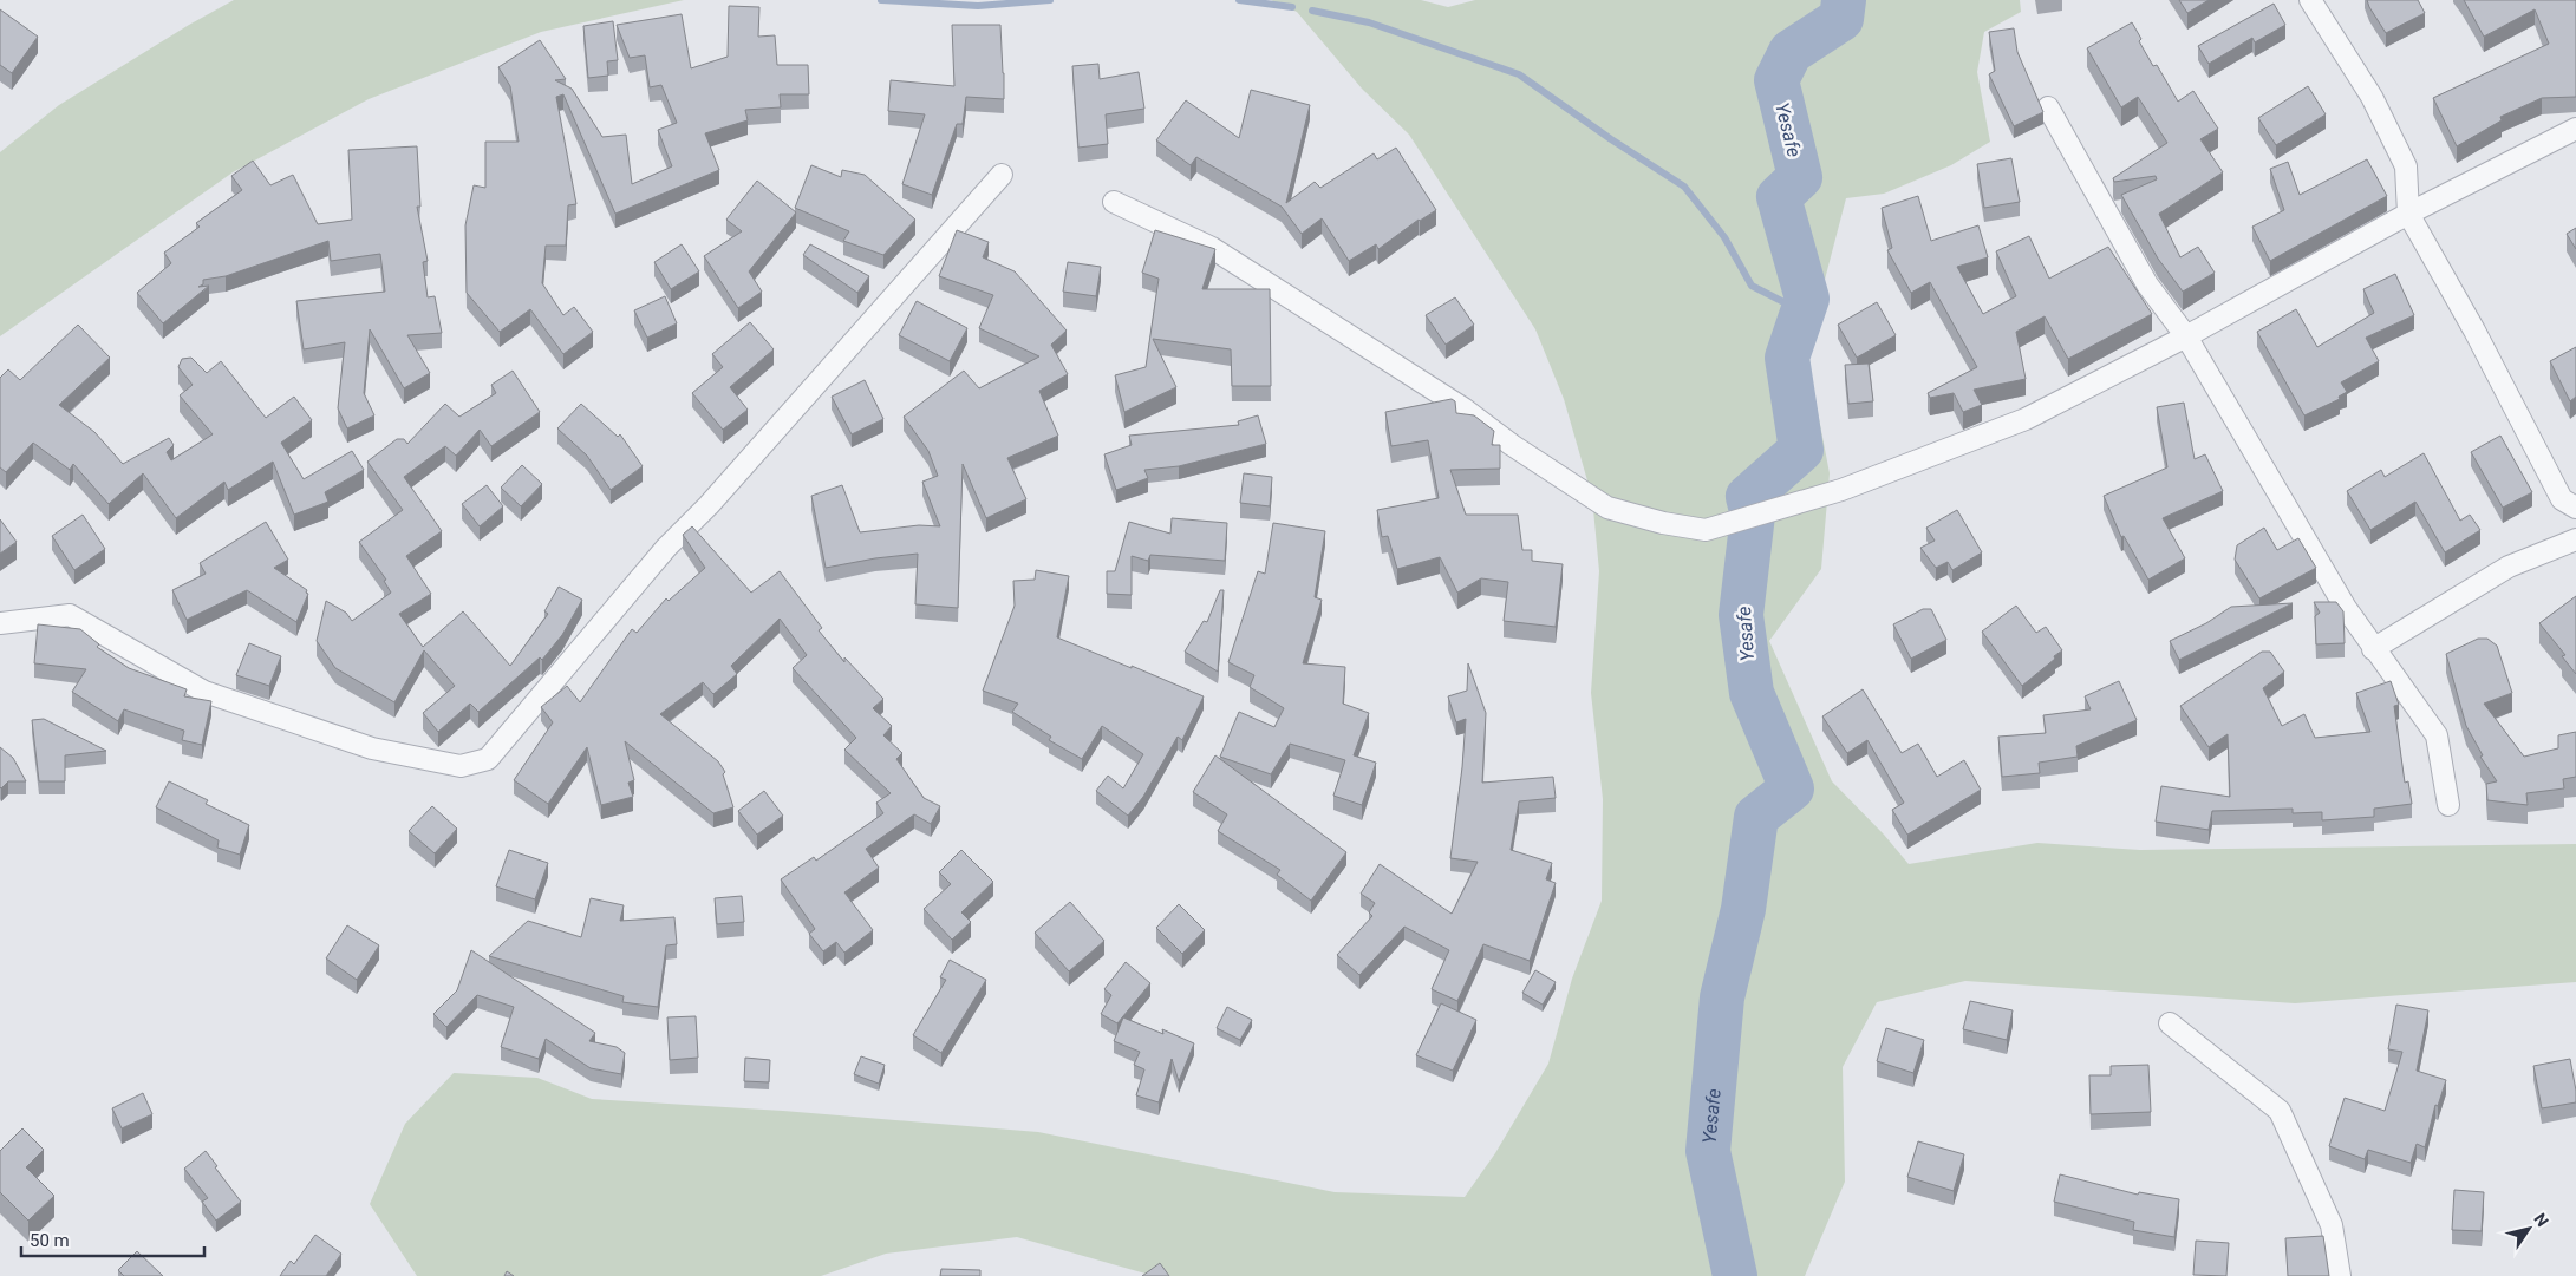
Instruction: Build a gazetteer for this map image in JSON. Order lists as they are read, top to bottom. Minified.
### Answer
{"water":["Yesafe"],"scale_bar":"50 m","north":"top right"}
